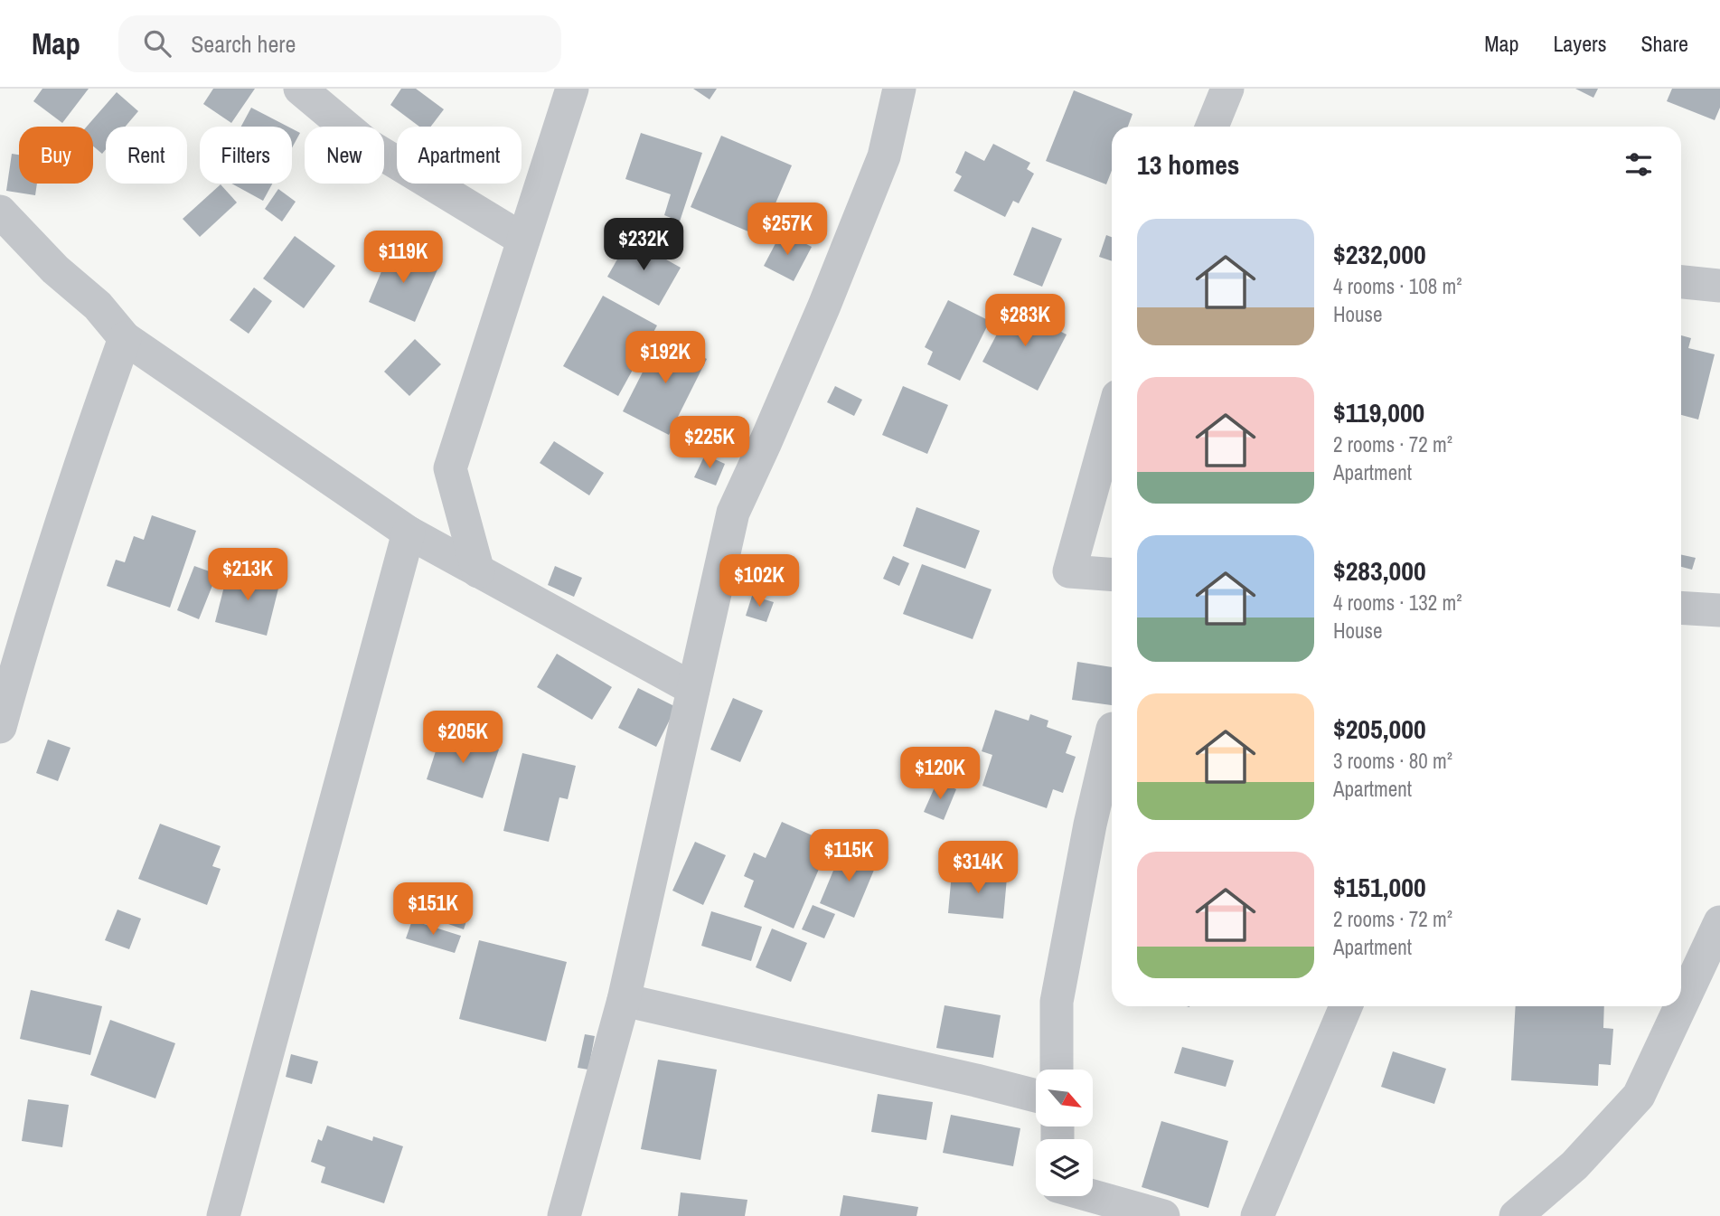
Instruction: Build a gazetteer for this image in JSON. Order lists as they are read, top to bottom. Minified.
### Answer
{"north":"bottom right","page":{"header":"Map","search":"Search here","nav":["Map","Layers","Share"],"chip":["Buy","Rent","Filters","New","Apartment"],"heading":"13 homes","price":["$257K","$232K","$119K","$283K","$192K","$225K","$213K","$102K","$205K","$120K","$115K","$314K","$151K"],"list":[{"name":"$232,000","note":"4 rooms · 108 m² · House"},{"name":"$119,000","note":"2 rooms · 72 m² · Apartment"},{"name":"$283,000","note":"4 rooms · 132 m² · House"},{"name":"$205,000","note":"3 rooms · 80 m² · Apartment"},{"name":"$151,000","note":"2 rooms · 72 m² · Apartment"}]}}
